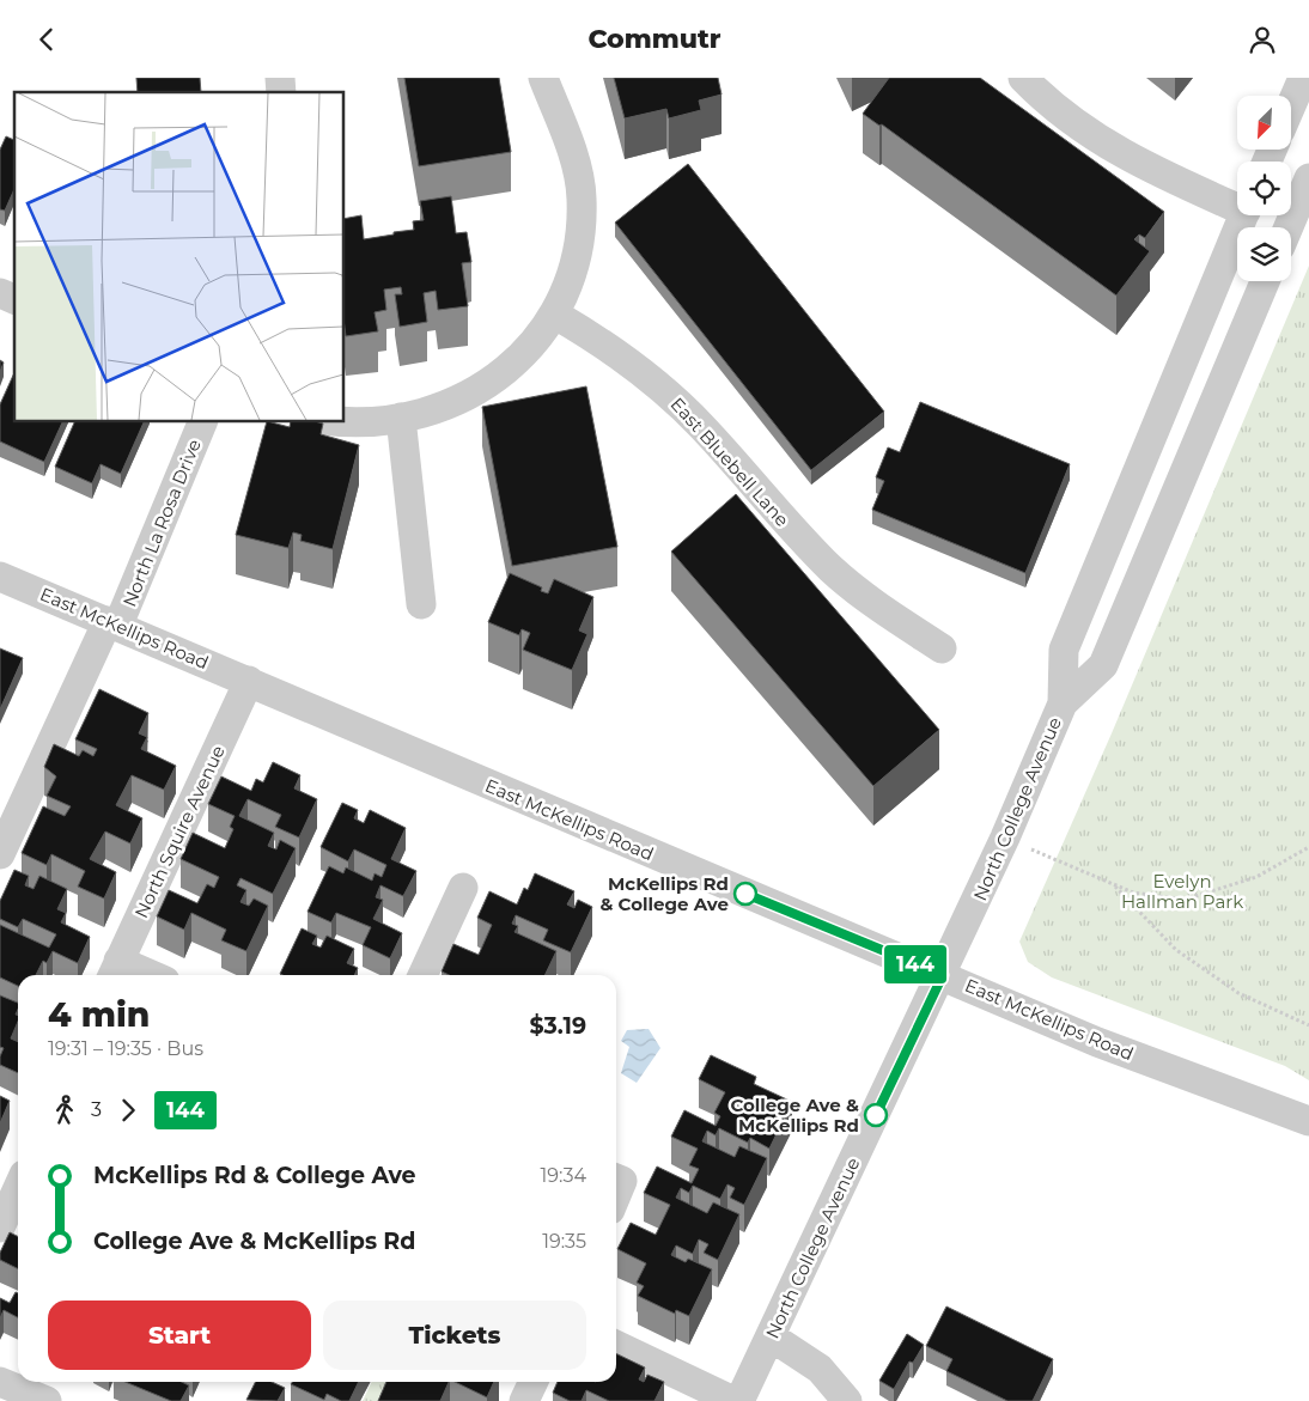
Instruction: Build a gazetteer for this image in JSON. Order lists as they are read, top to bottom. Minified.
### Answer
{"streets":{"street":["East Bluebell Lane","North La Rosa Drive","East McKellips Road","North College Avenue","North Squire Avenue"]},"crossings":[["North La Rosa Drive","East McKellips Road"],["East McKellips Road","North College Avenue"],["East McKellips Road","North Squire Avenue"]],"parks":["Evelyn Hallman Park"],"places":["McKellips Rd & College Ave","College Ave & McKellips Rd"],"lines":["bus line 144"],"north":"bottom left","page":{"header":"Commutr","on_map":"144","heading":["4 min","19:31 – 19:35 · Bus","$3.19"],"legs":["3","144"],"list":[{"name":"McKellips Rd & College Ave","value":"19:34"},{"name":"College Ave & McKellips Rd","value":"19:35"}],"buttons":["Start","Tickets"]}}
